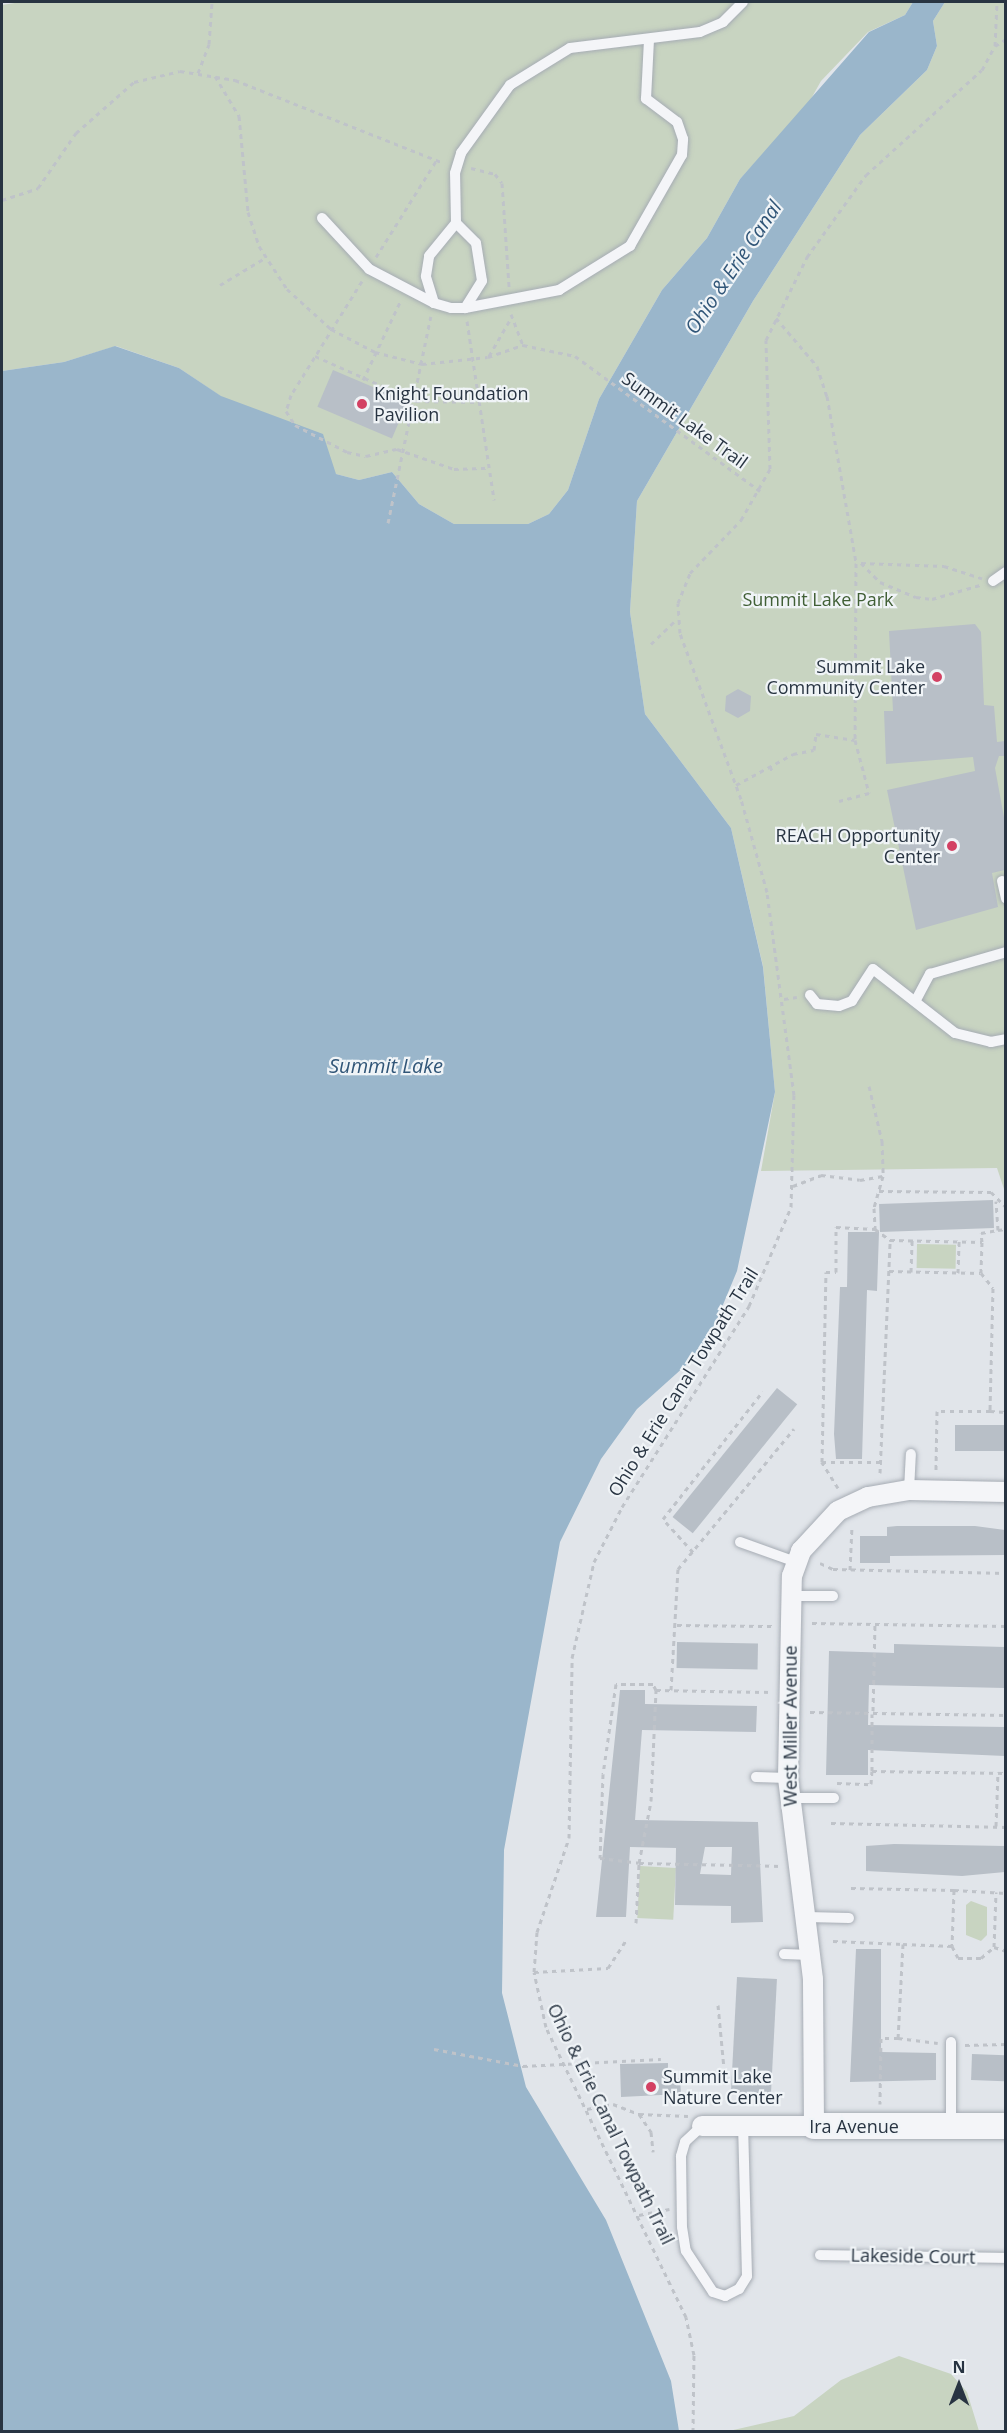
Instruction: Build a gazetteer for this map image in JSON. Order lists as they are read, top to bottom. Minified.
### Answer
{"streets":{"street":["West Miller Avenue","Ira Avenue"],"lane":["Lakeside Court"],"path":["Summit Lake Trail","Ohio & Erie Canal Towpath Trail"]},"crossings":[["West Miller Avenue","Ira Avenue"]],"water":["Ohio & Erie Canal","Summit Lake"],"parks":["Summit Lake Park"],"places":["Knight Foundation Pavilion","Summit Lake Community Center","REACH Opportunity Center","Summit Lake Nature Center"],"north":"top"}
